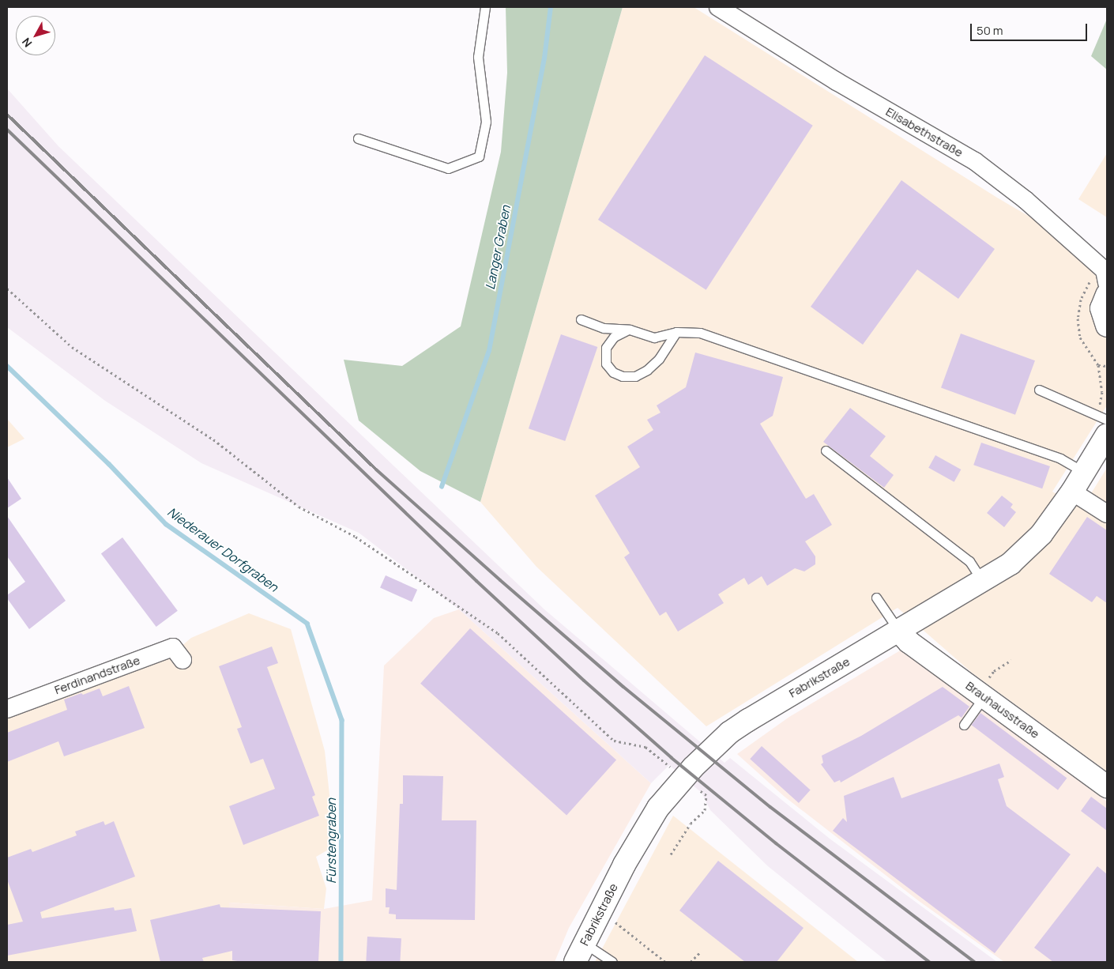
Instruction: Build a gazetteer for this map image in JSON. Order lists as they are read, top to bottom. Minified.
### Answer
{"streets":{"street":["Elisabethstraße","Ferdinandstraße","Fabrikstraße","Brauhausstraße"]},"crossings":[["Fabrikstraße","Brauhausstraße"]],"water":["Langer Graben","Niederauer Dorfgraben","Fürstengraben"],"scale_bar":"50 m","north":"bottom left"}
